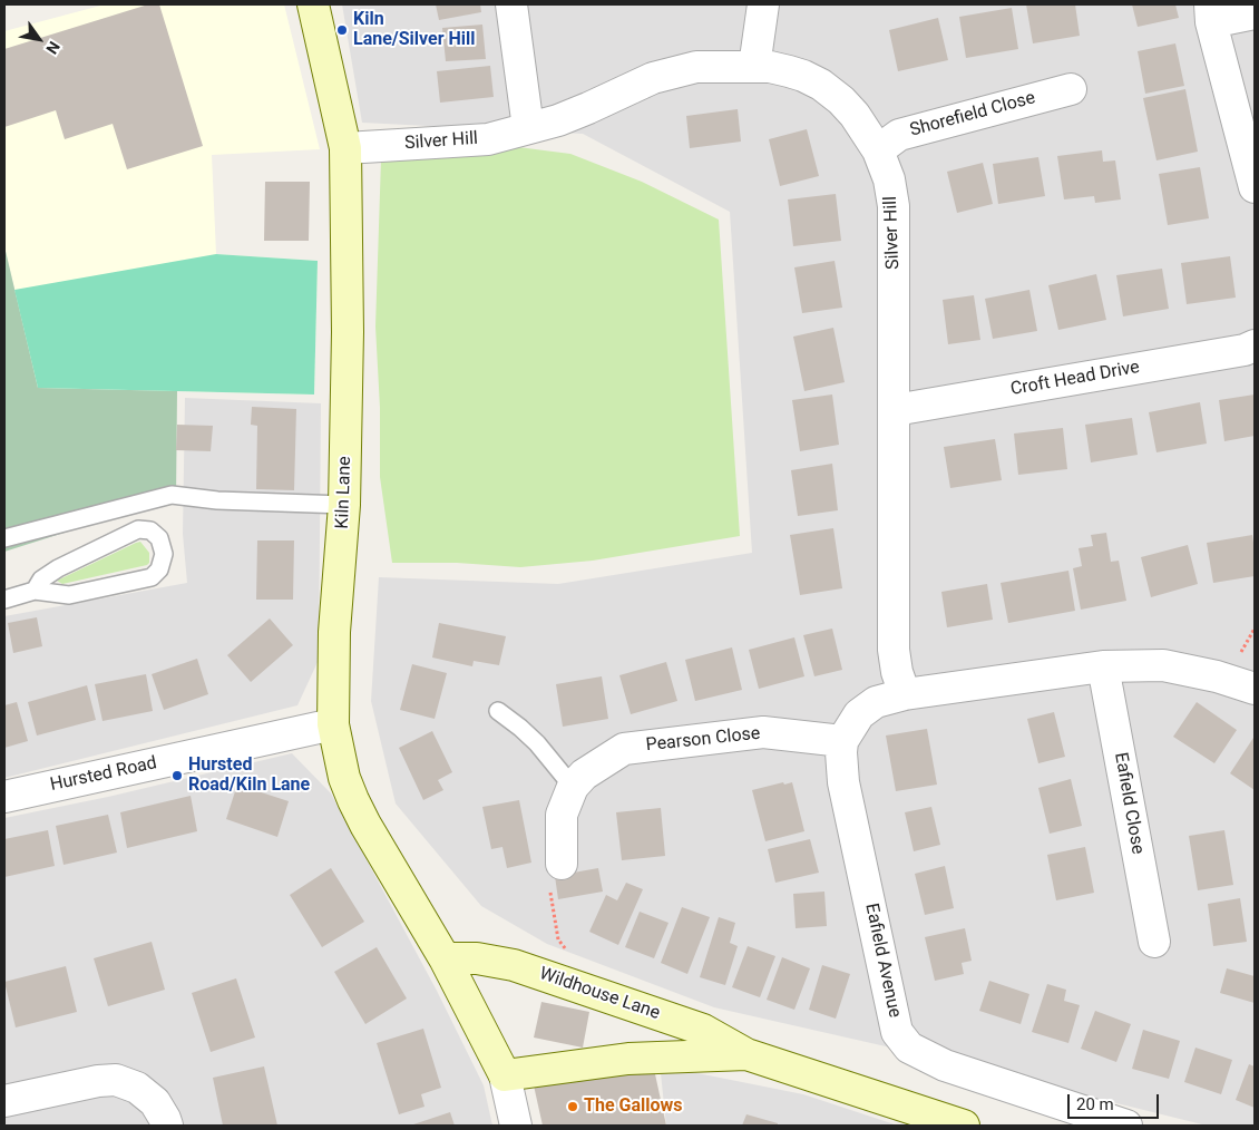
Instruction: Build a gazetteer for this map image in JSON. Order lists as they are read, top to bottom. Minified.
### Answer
{"streets":{"main road":["Kiln Lane","Wildhouse Lane"],"street":["Shorefield Close","Silver Hill","Croft Head Drive","Pearson Close","Hursted Road","Eafield Close","Eafield Avenue"]},"crossings":[["Shorefield Close","Silver Hill"],["Silver Hill","Croft Head Drive"],["Silver Hill","Kiln Lane"],["Kiln Lane","Hursted Road"],["Kiln Lane","Wildhouse Lane"],["Pearson Close","Eafield Avenue"]],"places":["Kiln Lane/Silver Hill","Hursted Road/Kiln Lane","The Gallows"],"scale_bar":"20 m","north":"bottom right"}
